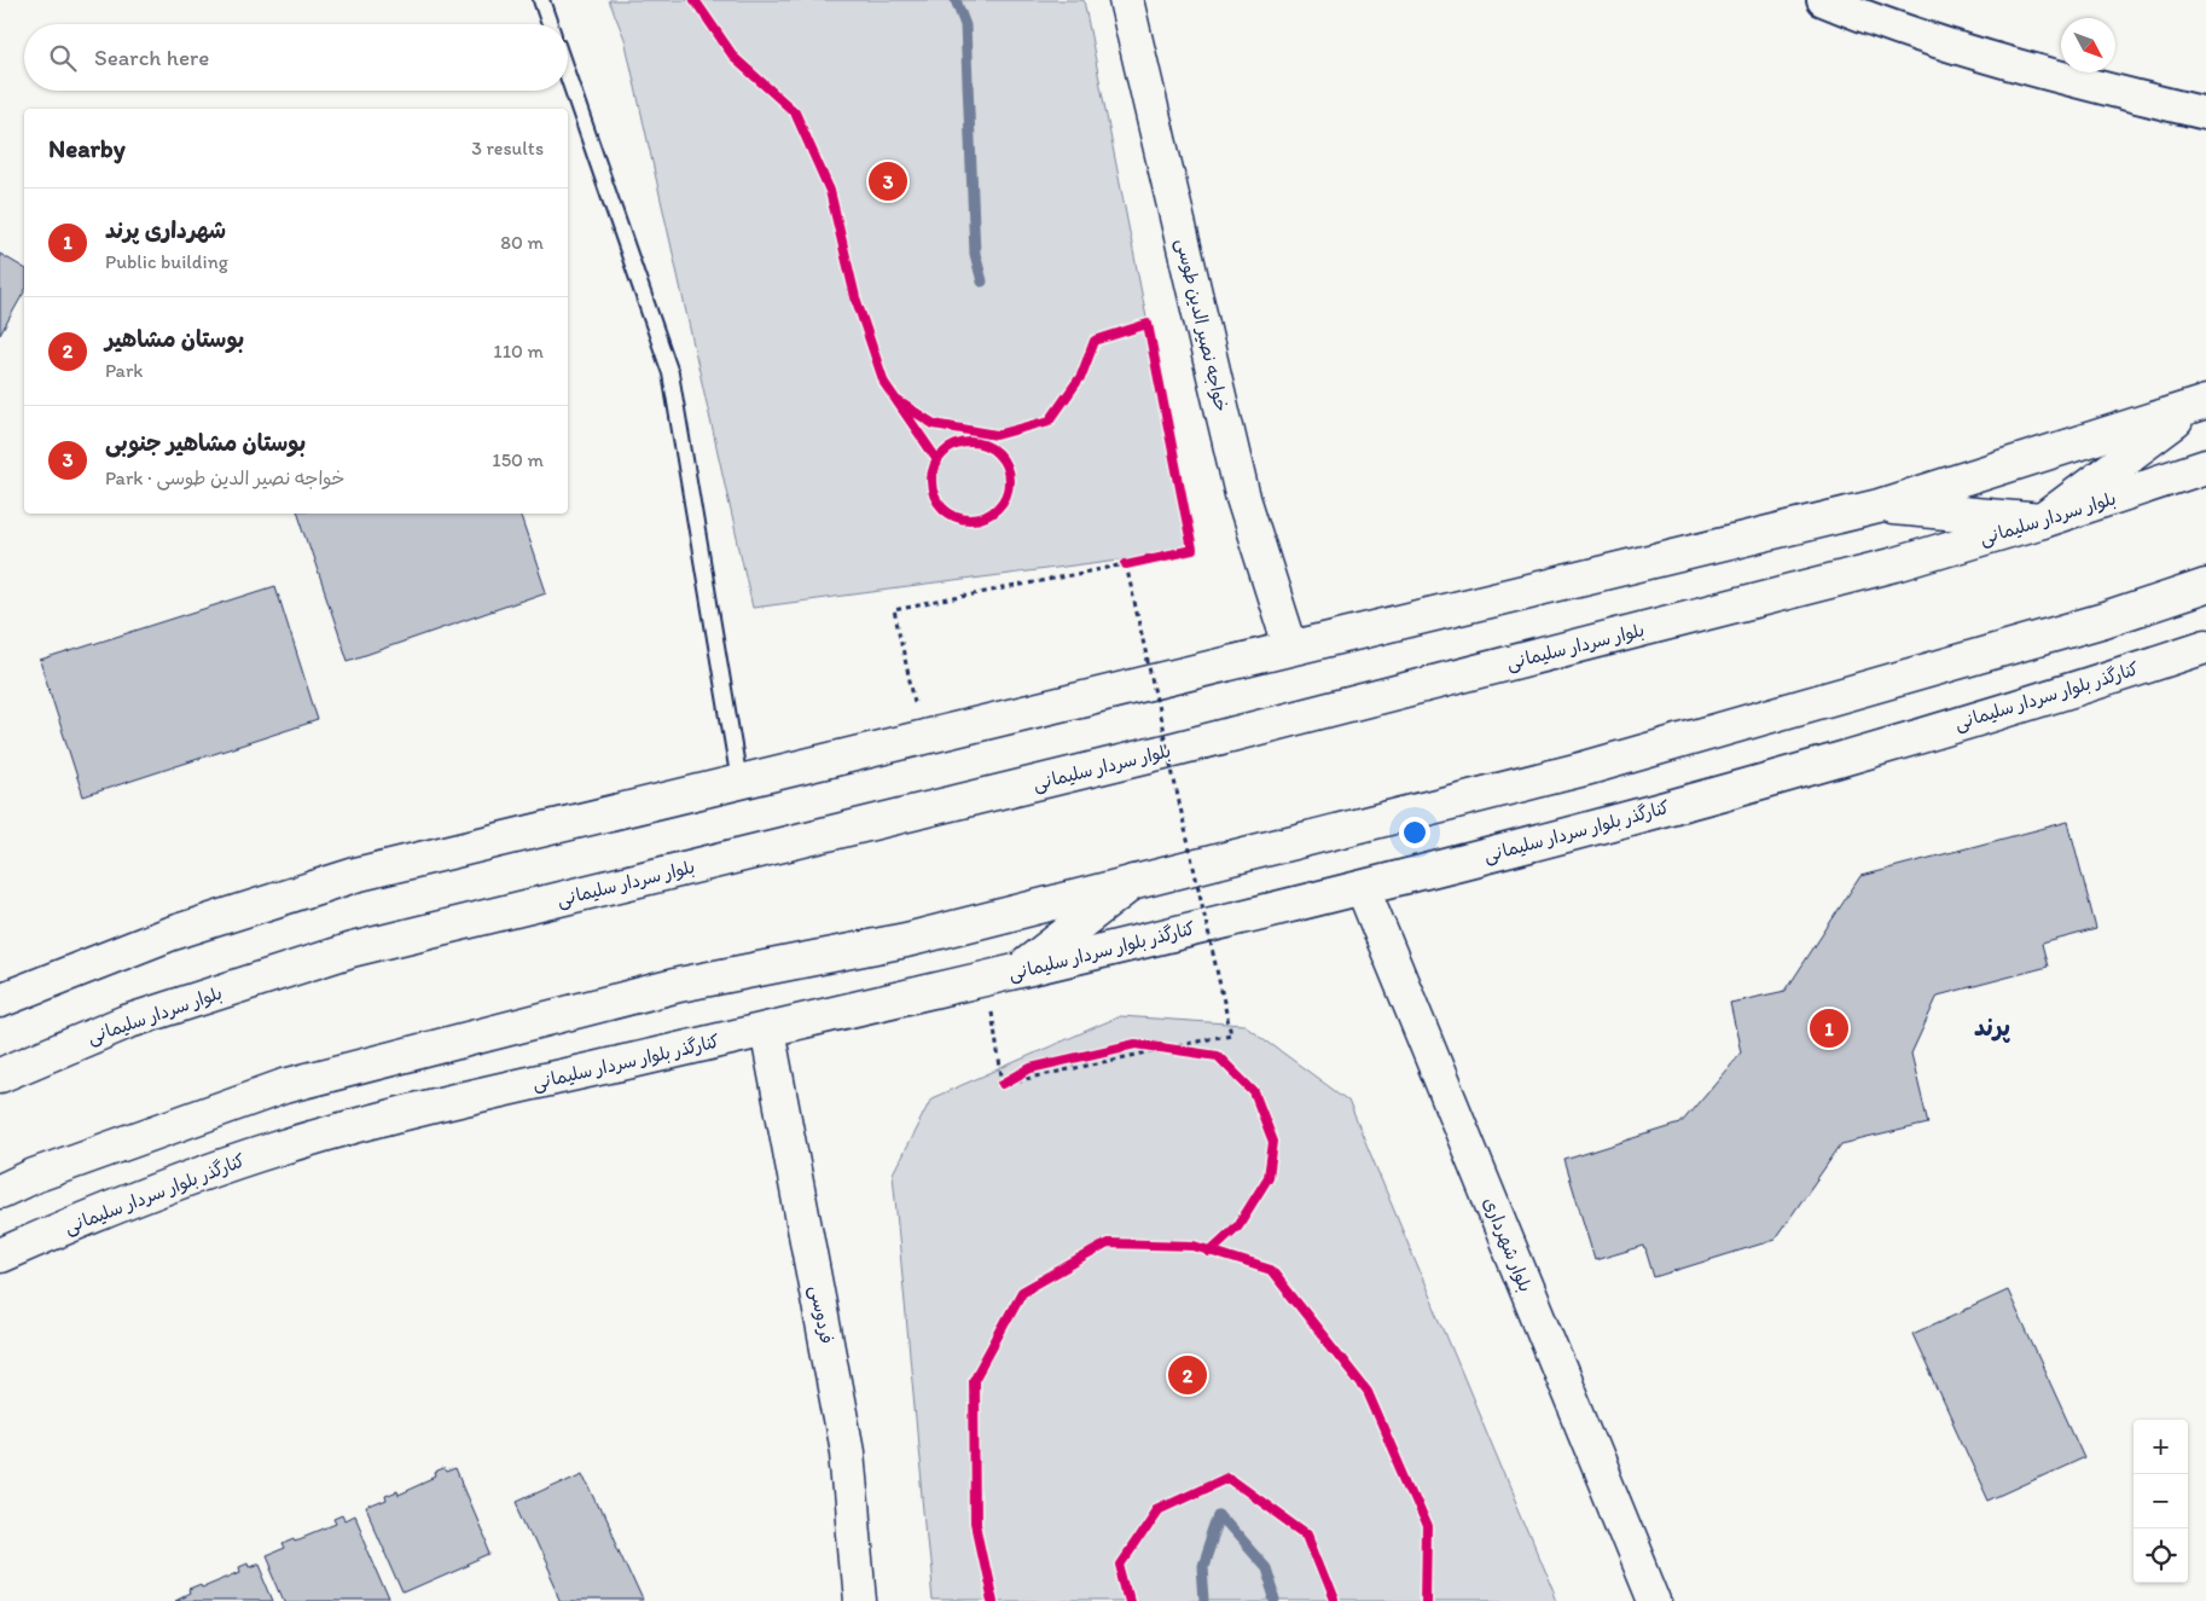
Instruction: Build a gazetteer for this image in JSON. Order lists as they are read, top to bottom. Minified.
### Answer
{"streets":{"street":["خواجه نصیر الدین طوسی","بلوار سردار سلیمانی","کنارگذر بلوار سردار سلیمانی","بلوار شهرداری","فردوسی"]},"crossings":[["کنارگذر بلوار سردار سلیمانی","بلوار شهرداری"],["کنارگذر بلوار سردار سلیمانی","فردوسی"]],"districts":["پرند"],"north":"bottom right","page":{"search":"Search here","heading":["Nearby","3 results"],"pins":["3","1","2"],"list":[{"mark":"1","name":"شهرداری پرند","note":"Public building","value":"80 m"},{"mark":"2","name":"بوستان مشاهیر","note":"Park","value":"110 m"},{"mark":"3","name":"بوستان مشاهیر جنوبی","note":"Park · خواجه نصیر الدین طوسی","value":"150 m"}],"map_buttons":["+","−"]}}
